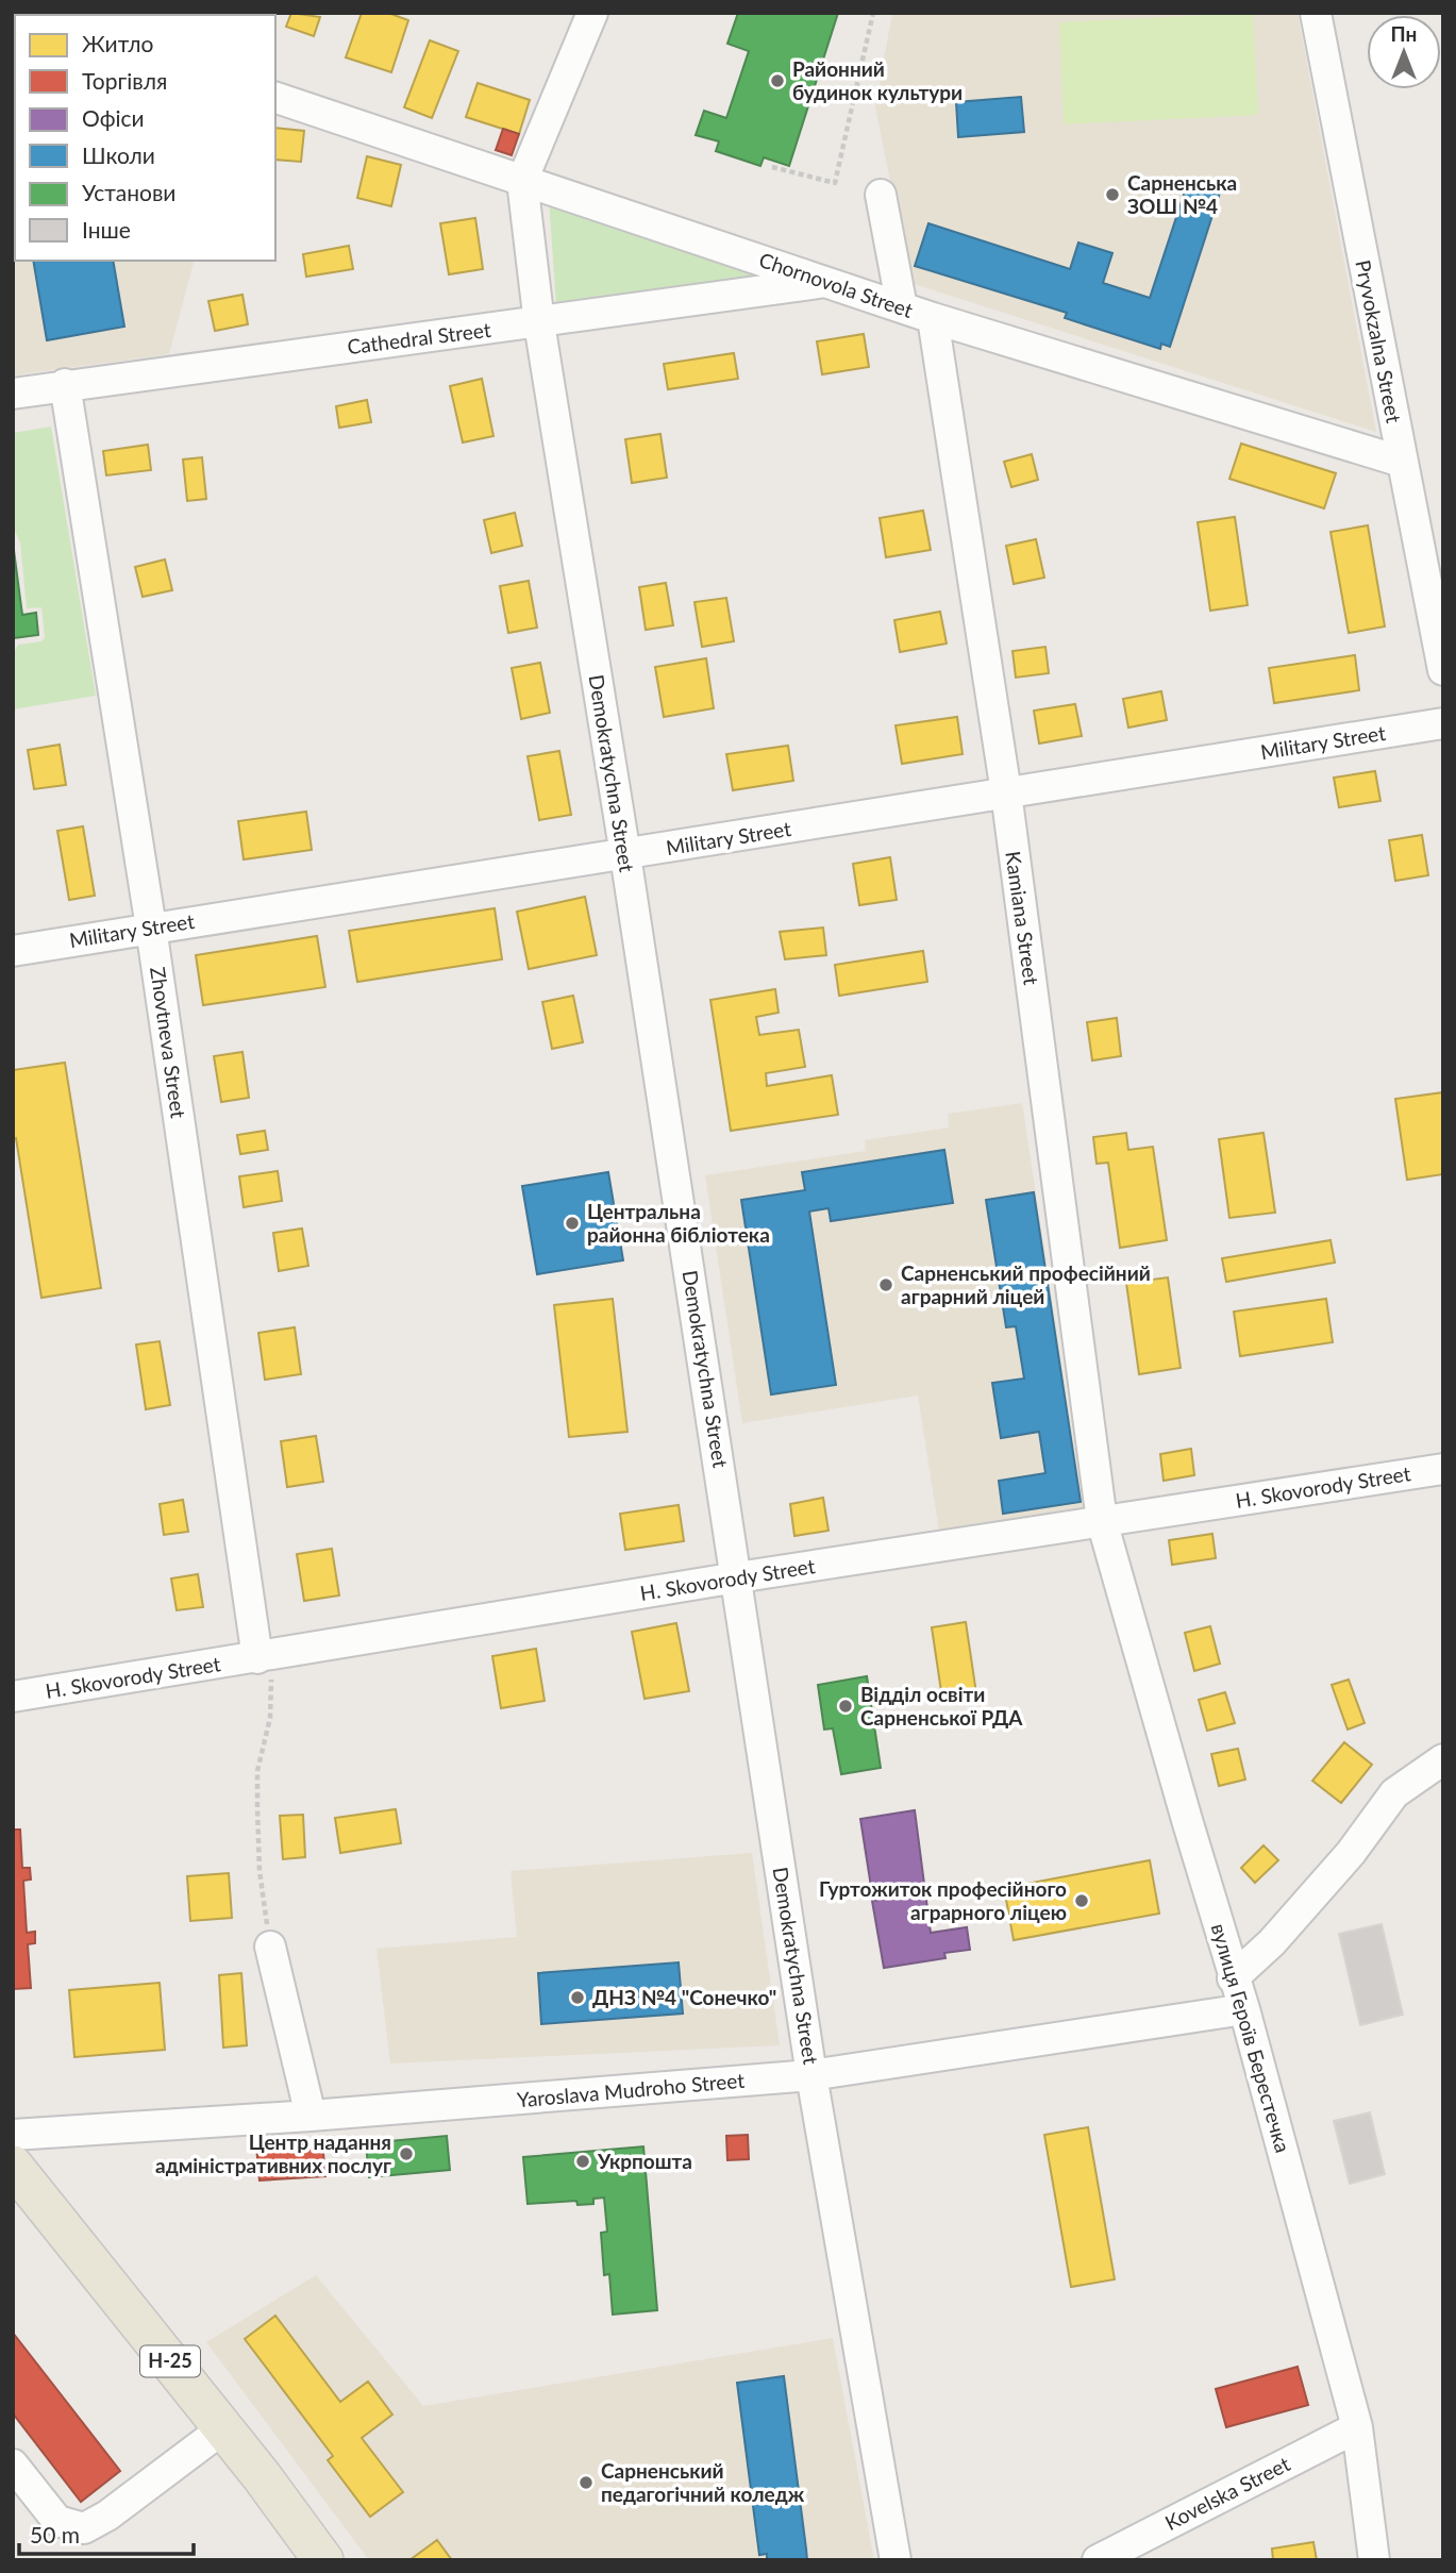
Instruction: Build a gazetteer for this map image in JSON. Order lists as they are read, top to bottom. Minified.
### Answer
{"streets":{"main road":["Н-25"],"street":["Chornovola Street","Cathedral Street","Pryvokzalna Street","Military Street","Demokratychna Street","Kamiana Street","Zhovtneva Street","H. Skovorody Street","вулиця Героїв Берестечка","Yaroslava Mudroho Street","Kovelska Street"]},"crossings":[["Chornovola Street","Cathedral Street"],["Chornovola Street","Pryvokzalna Street"],["Chornovola Street","Demokratychna Street"],["Chornovola Street","Kamiana Street"],["Cathedral Street","Demokratychna Street"],["Cathedral Street","Zhovtneva Street"],["Military Street","Demokratychna Street"],["Military Street","Kamiana Street"],["Military Street","Zhovtneva Street"],["Demokratychna Street","H. Skovorody Street"],["Demokratychna Street","Yaroslava Mudroho Street"],["Kamiana Street","H. Skovorody Street"],["Kamiana Street","вулиця Героїв Берестечка"],["Zhovtneva Street","H. Skovorody Street"],["H. Skovorody Street","вулиця Героїв Берестечка"],["вулиця Героїв Берестечка","Yaroslava Mudroho Street"],["вулиця Героїв Берестечка","Kovelska Street"]],"places":["Районний будинок культури","Сарненська ЗОШ №4","Центральна районна бібліотека","Сарненський професійний аграрний ліцей","Відділ освіти Сарненської РДА","Гуртожиток професійного аграрного ліцею","ДНЗ №4 \"Сонечко\"","Центр надання адміністративних послуг","Укрпошта","Сарненський педагогічний коледж"],"legend":["Житло","Торгівля","Офіси","Школи","Установи","Інше"],"scale_bar":"50 m","north":"top"}
